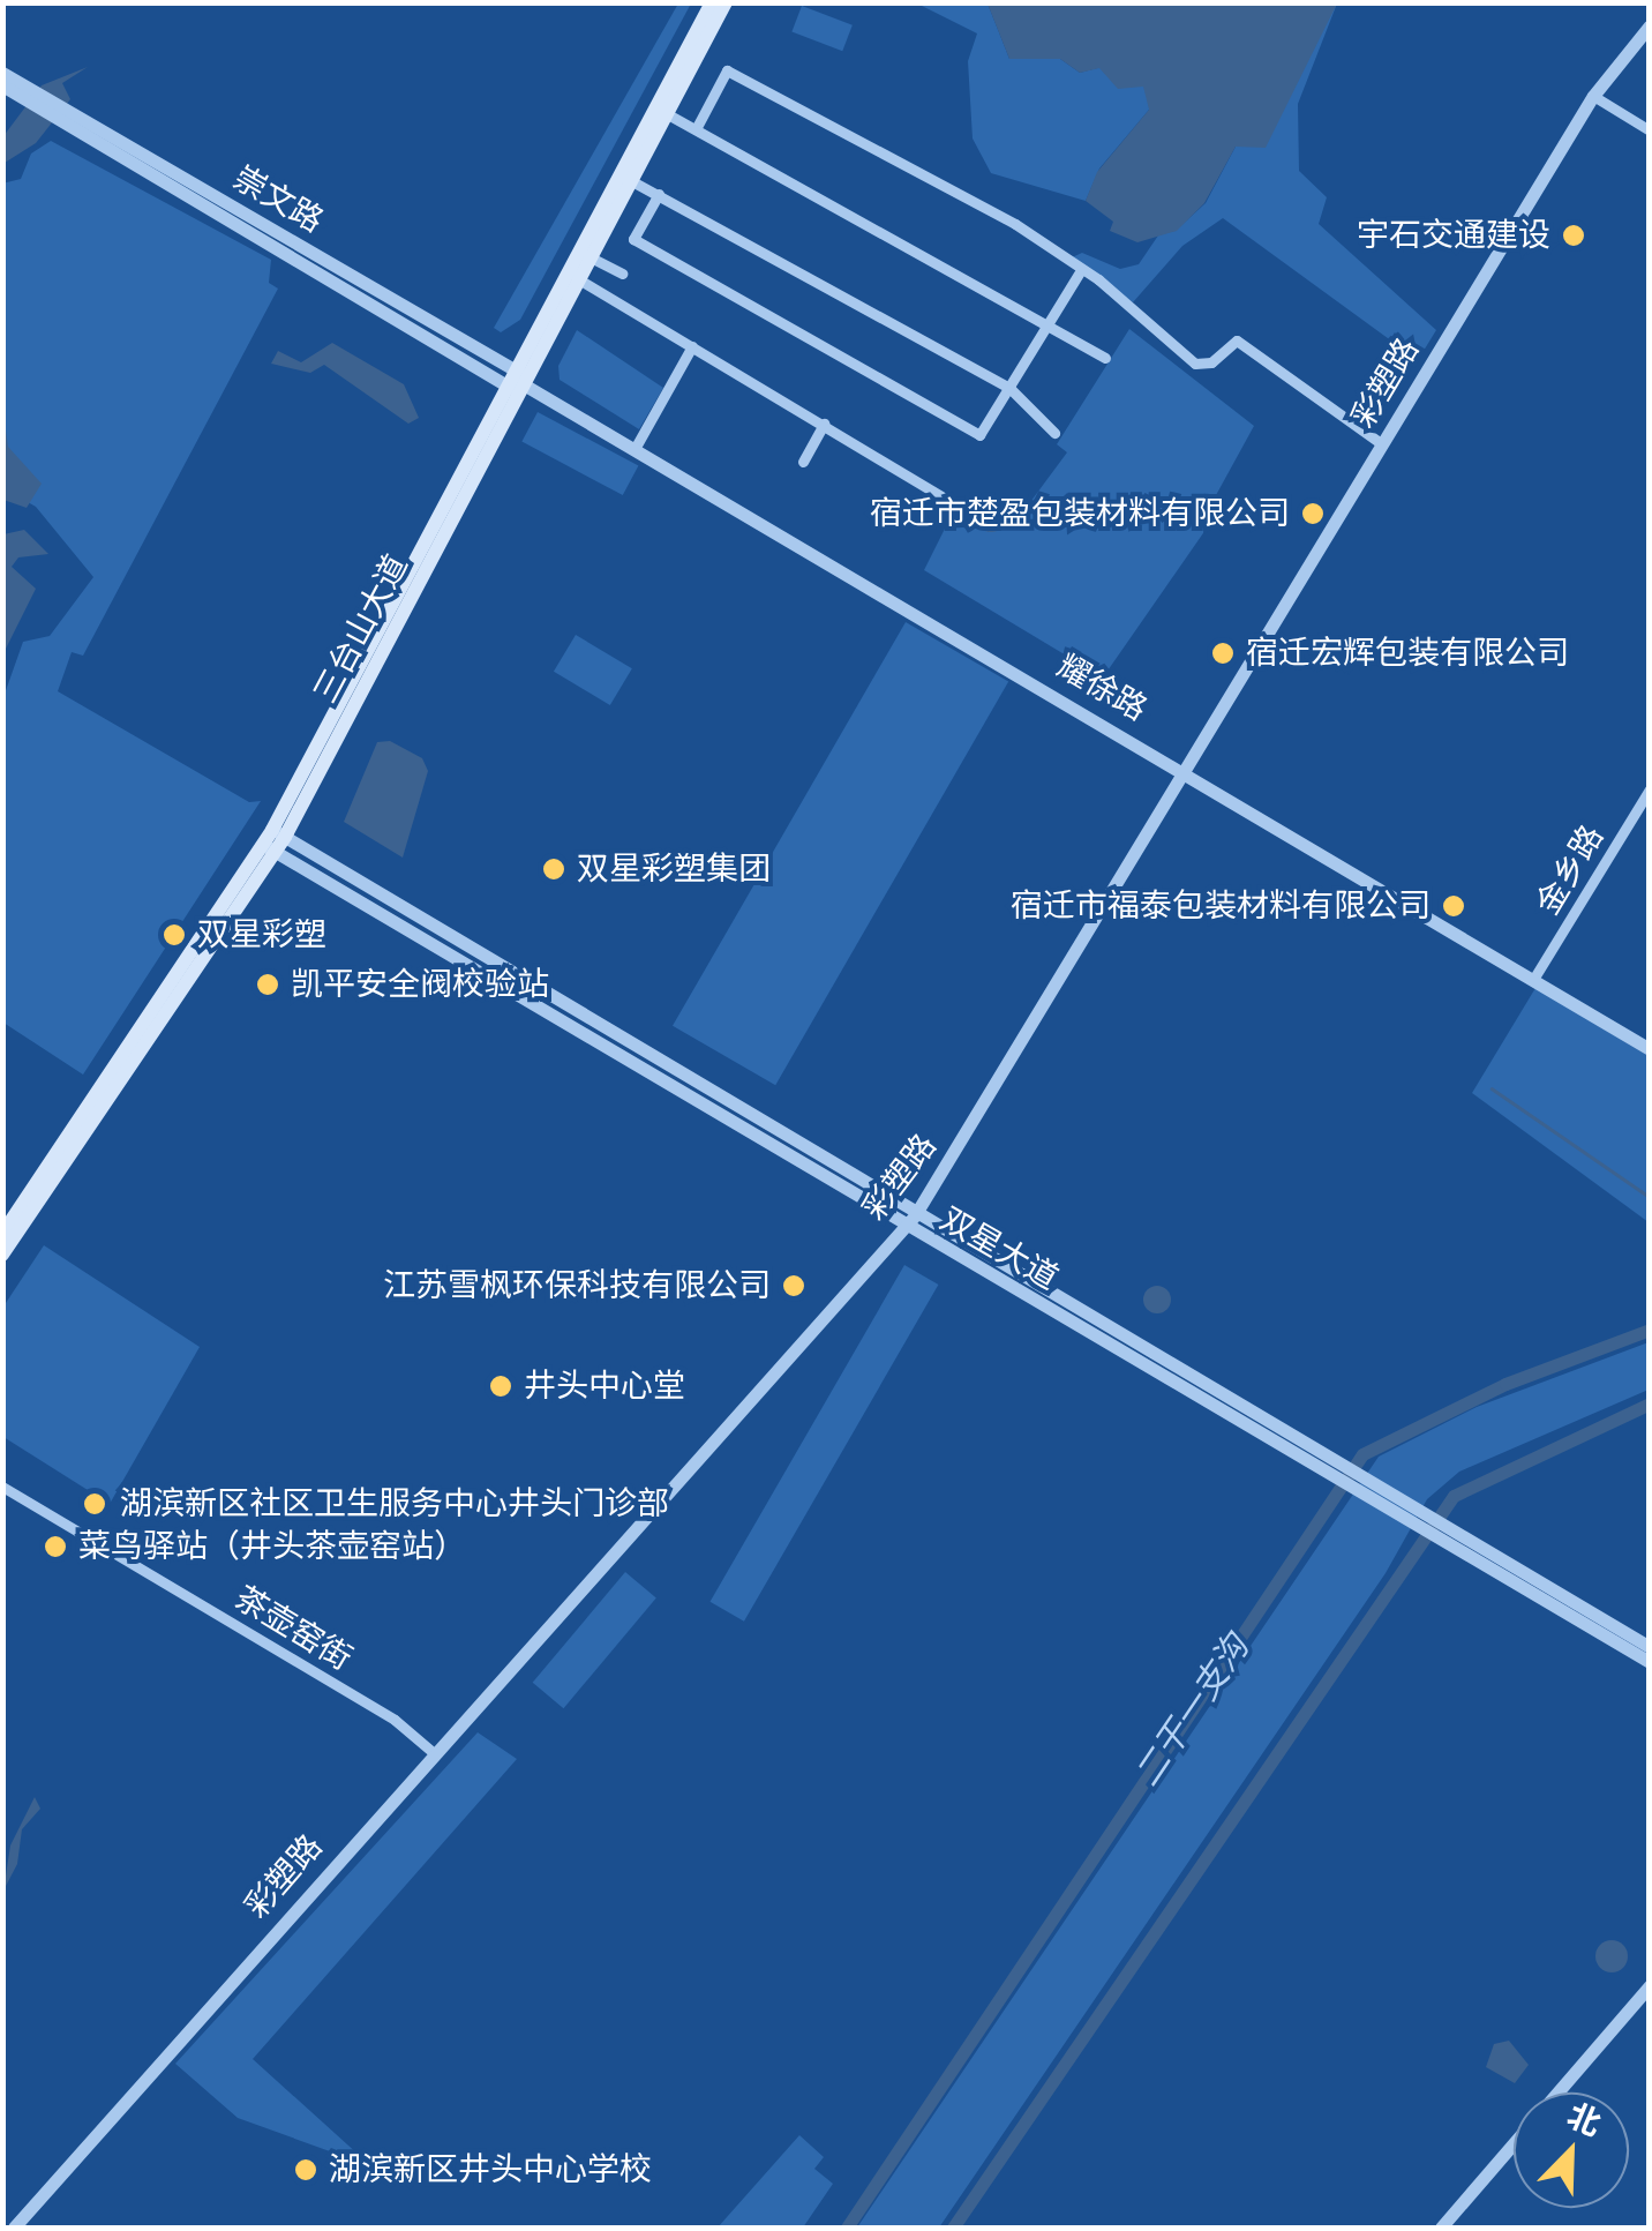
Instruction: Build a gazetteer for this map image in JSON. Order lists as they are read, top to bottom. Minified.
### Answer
{"streets":{"main road":["三台山大道"],"street":["崇文路","彩塑路","耀徐路","金乡路","双星大道","茶壶窑街"]},"crossings":[["崇文路","三台山大道"],["崇文路","耀徐路"],["彩塑路","耀徐路"],["彩塑路","双星大道"],["彩塑路","茶壶窑街"],["三台山大道","耀徐路"],["三台山大道","双星大道"],["耀徐路","金乡路"]],"water":["二干一支沟"],"places":["宇石交通建设","宿迁市楚盈包装材料有限公司","宿迁宏辉包装有限公司","双星彩塑集团","宿迁市福泰包装材料有限公司","双星彩塑","凯平安全阀校验站","江苏雪枫环保科技有限公司","井头中心堂","湖滨新区社区卫生服务中心井头门诊部","菜鸟驿站（井头茶壶窑站）","湖滨新区井头中心学校"],"north":"top right"}
